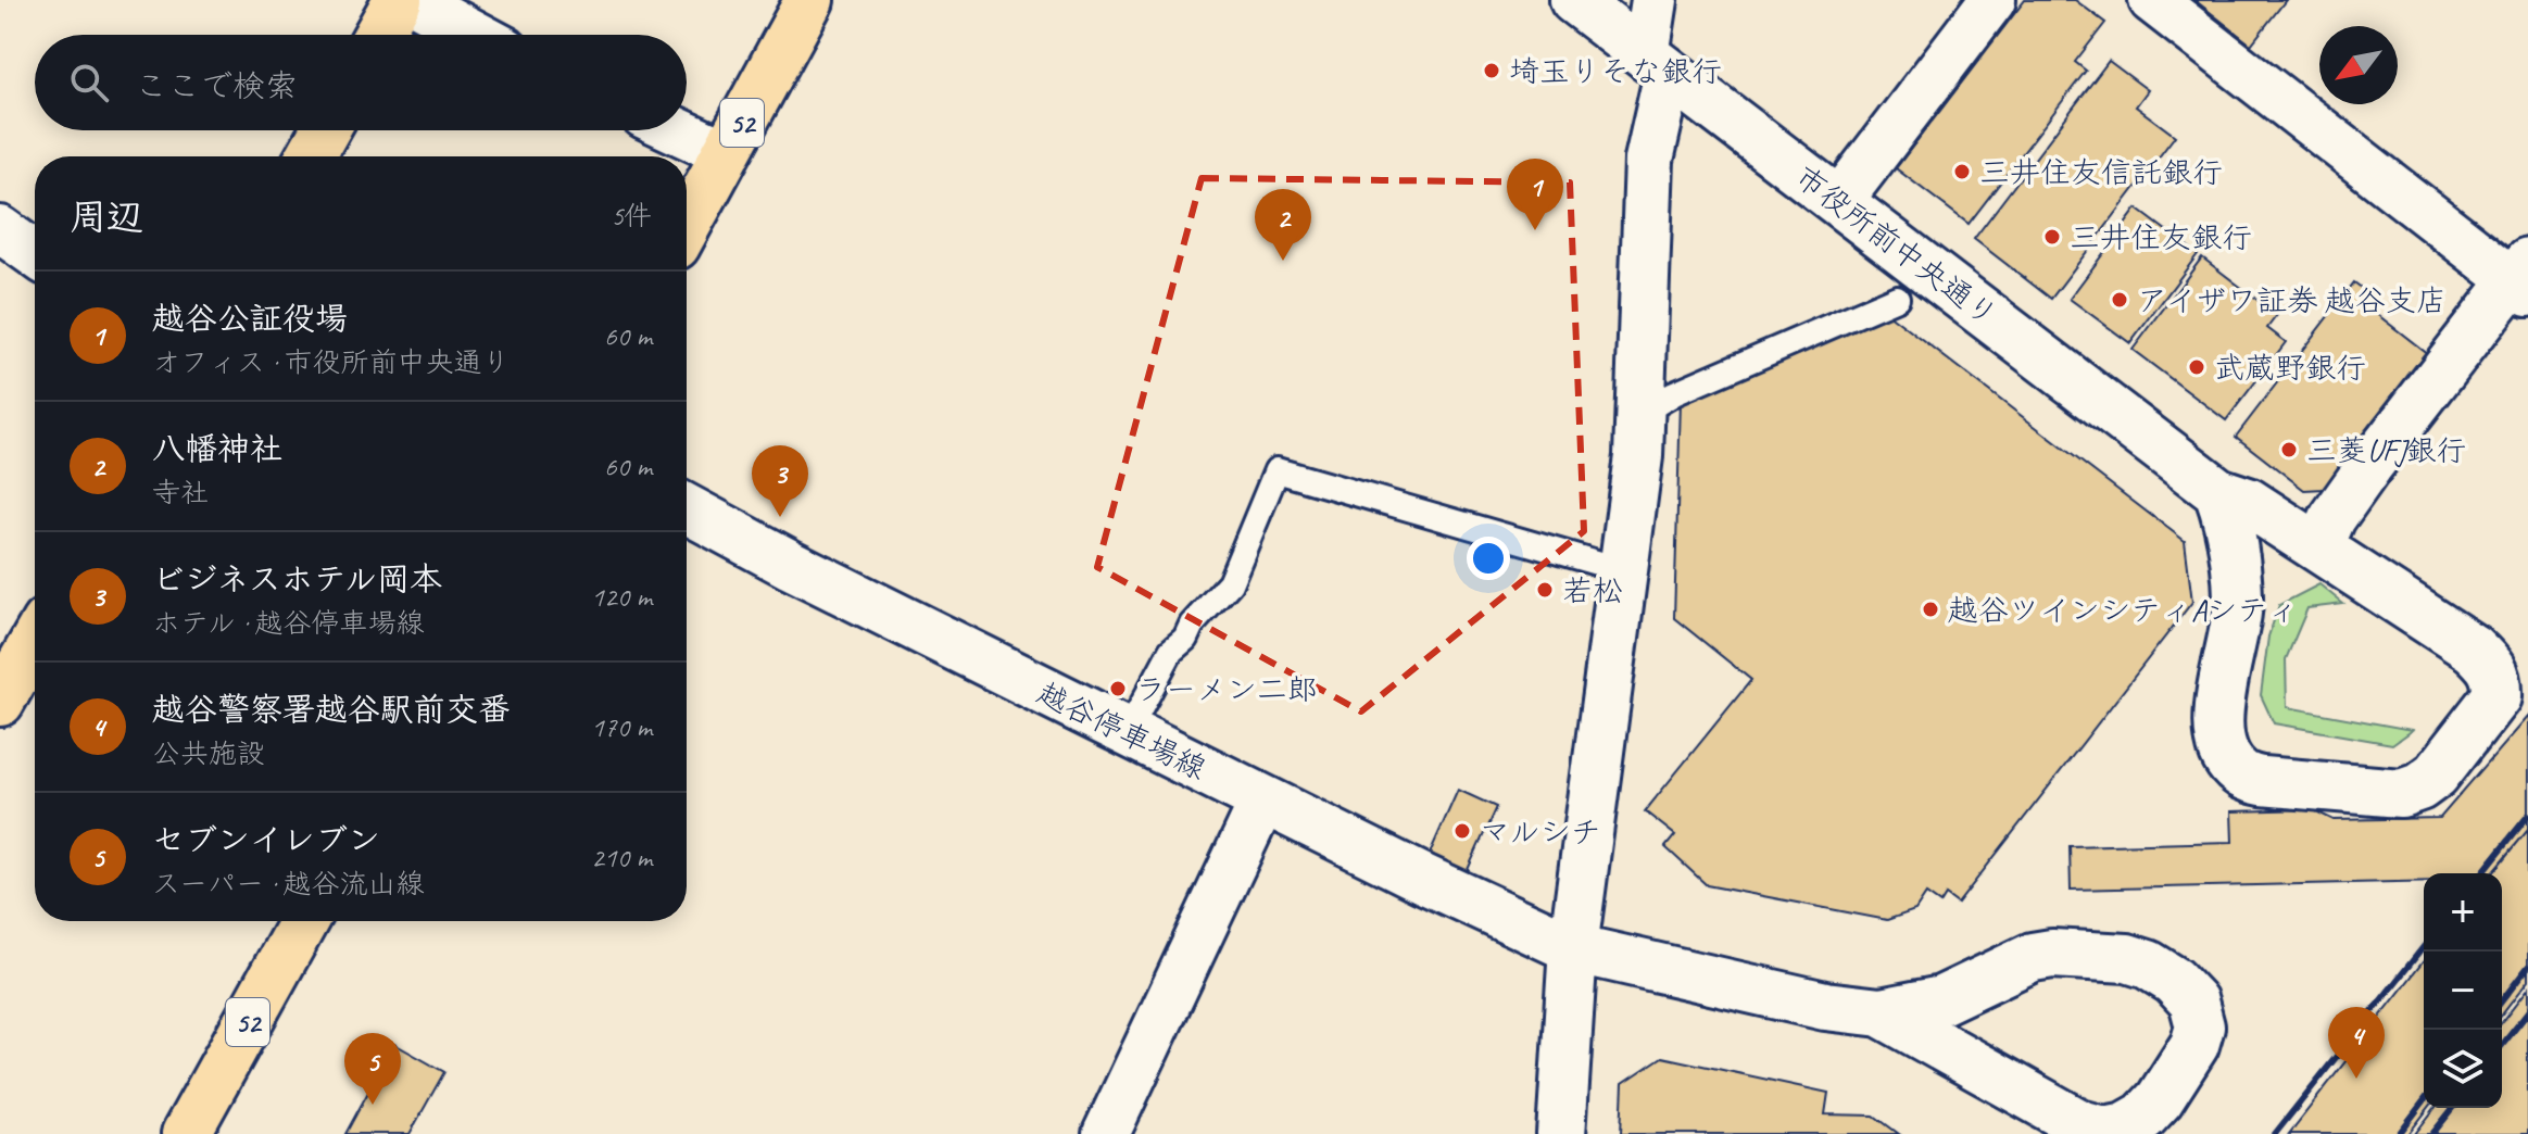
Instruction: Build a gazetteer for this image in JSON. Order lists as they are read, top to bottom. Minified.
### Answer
{"streets":{"main road":["52"],"street":["市役所前中央通り","越谷停車場線"]},"places":["埼玉りそな銀行","三井住友信託銀行","三井住友銀行","アイザワ証券 越谷支店","武蔵野銀行","三菱UFJ銀行","若松","越谷ツインシティAシティ","ラーメン二郎","マルシチ"],"north":"bottom left","page":{"search":"ここで検索","heading":["周辺","5件"],"pins":["1","2","3","4","5"],"list":[{"mark":"1","name":"越谷公証役場","note":"オフィス · 市役所前中央通り","value":"60 m"},{"mark":"2","name":"八幡神社","note":"寺社","value":"60 m"},{"mark":"3","name":"ビジネスホテル岡本","note":"ホテル · 越谷停車場線","value":"120 m"},{"mark":"4","name":"越谷警察署越谷駅前交番","note":"公共施設","value":"170 m"},{"mark":"5","name":"セブンイレブン","note":"スーパー · 越谷流山線","value":"210 m"}],"map_buttons":["+","−"]}}
